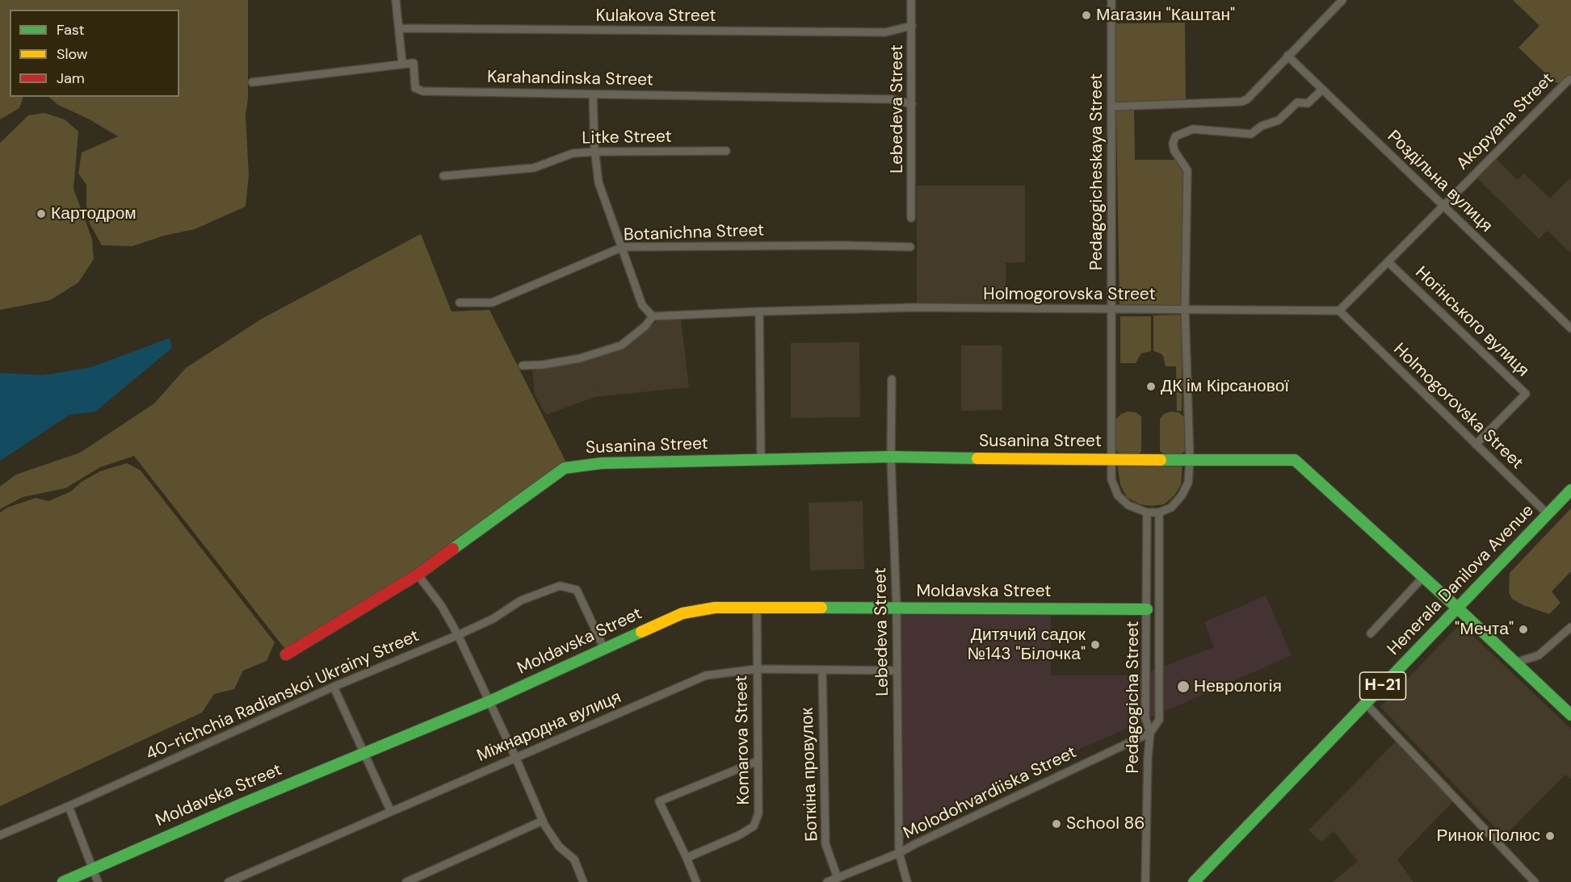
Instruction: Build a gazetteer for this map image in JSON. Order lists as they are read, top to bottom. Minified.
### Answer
{"streets":{"street":["Kulakova Street","Karahandinska Street","Lebedeva Street","Akopyana Street","Litke Street","Pedagogicheskaya Street","Роздільна вулиця","Botanichna Street","Holmogorovska Street","Ногінського вулиця","Susanina Street","Henerala Danilova Avenue","Moldavska Street","Н-21","40-richchia Radianskoi Ukrainy Street","Pedagogicha Street","Міжнародна вулиця","Komarova Street","Боткіна провулок","Molodohvardiiska Street"]},"crossings":[["Kulakova Street","Lebedeva Street"],["Karahandinska Street","Lebedeva Street"],["Lebedeva Street","Susanina Street"],["Lebedeva Street","Moldavska Street"],["Lebedeva Street","Міжнародна вулиця"],["Lebedeva Street","Molodohvardiiska Street"],["Akopyana Street","Роздільна вулиця"],["Akopyana Street","Holmogorovska Street"],["Akopyana Street","Ногінського вулиця"],["Pedagogicheskaya Street","Holmogorovska Street"],["Pedagogicheskaya Street","Susanina Street"],["Holmogorovska Street","Ногінського вулиця"],["Holmogorovska Street","Henerala Danilova Avenue"],["Susanina Street","Henerala Danilova Avenue"],["Moldavska Street","40-richchia Radianskoi Ukrainy Street"],["Moldavska Street","Pedagogicha Street"],["Moldavska Street","Komarova Street"],["Pedagogicha Street","Molodohvardiiska Street"],["Міжнародна вулиця","Komarova Street"],["Міжнародна вулиця","Боткіна провулок"],["Боткіна провулок","Molodohvardiiska Street"]],"places":["Магазин \"Каштан\"","Картодром","ДК ім Кірсанової","\"Мечта\"","Дитячий садок №143 \"Білочка\"","Неврологія","School 86","Ринок Полюс"],"legend":["Fast","Slow","Jam"]}
